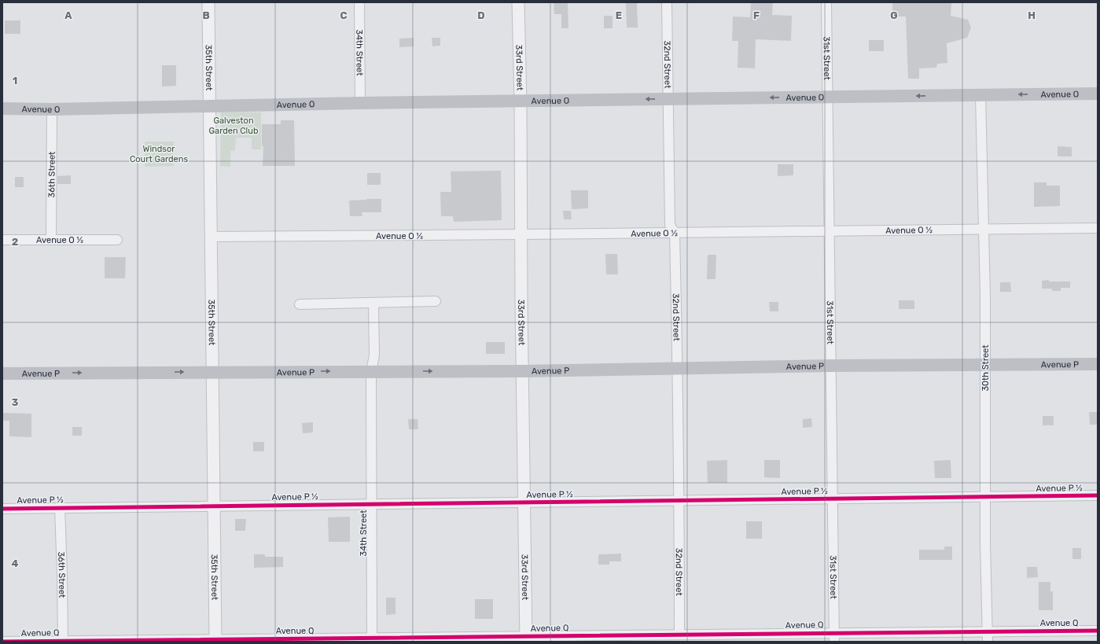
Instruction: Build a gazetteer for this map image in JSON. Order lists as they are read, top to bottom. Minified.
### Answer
{"streets":{"main road":["Avenue O","Avenue P"],"street":["34th Street","31st Street","32nd Street","35th Street","33rd Street","36th Street","Avenue O ½","30th Street","Avenue P ½","Avenue Q"]},"crossings":[["34th Street","Avenue O"],["34th Street","Avenue P"],["34th Street","Avenue P ½"],["34th Street","Avenue Q"],["31st Street","Avenue O"],["31st Street","Avenue O ½"],["31st Street","Avenue P"],["31st Street","Avenue P ½"],["31st Street","Avenue Q"],["32nd Street","Avenue O"],["32nd Street","Avenue O ½"],["32nd Street","Avenue P"],["32nd Street","Avenue P ½"],["32nd Street","Avenue Q"],["35th Street","Avenue O"],["35th Street","Avenue O ½"],["35th Street","Avenue P"],["35th Street","Avenue P ½"],["35th Street","Avenue Q"],["33rd Street","Avenue O"],["33rd Street","Avenue O ½"],["33rd Street","Avenue P"],["33rd Street","Avenue P ½"],["33rd Street","Avenue Q"],["Avenue O","36th Street"],["Avenue O","30th Street"],["36th Street","Avenue O ½"],["36th Street","Avenue P ½"],["36th Street","Avenue Q"],["Avenue O ½","30th Street"],["Avenue P","30th Street"],["30th Street","Avenue P ½"],["30th Street","Avenue Q"]],"one_way":["Avenue O","Avenue P"],"parks":["Galveston Garden Club","Windsor Court Gardens"],"grid":{"columns":["A","B","C","D","E","F","G","H"],"rows":["1","2","3","4"]}}
